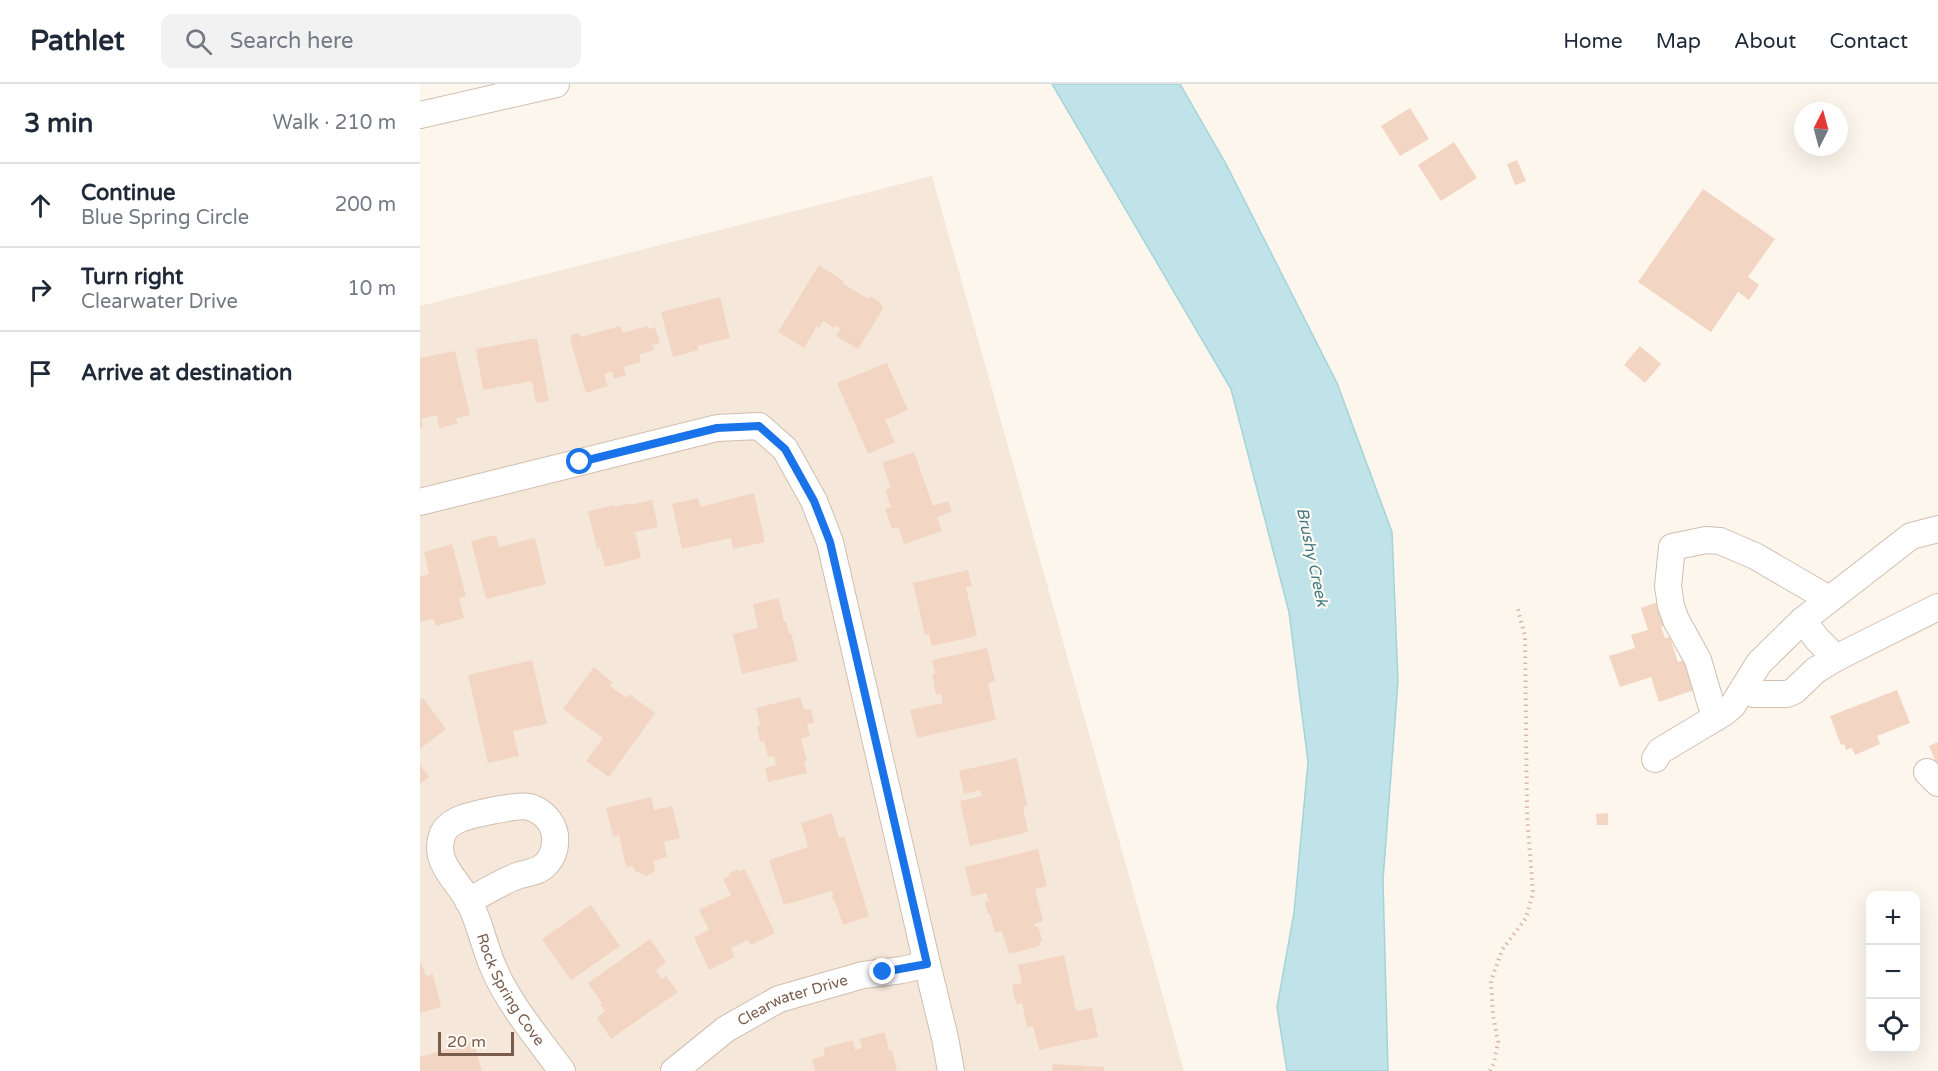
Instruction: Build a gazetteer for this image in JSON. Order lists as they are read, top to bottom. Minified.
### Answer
{"streets":{"street":["Rock Spring Cove","Clearwater Drive"]},"water":["Brushy Creek"],"scale_bar":"20 m","north":"top","page":{"header":"Pathlet","search":"Search here","nav":["Home","Map","About","Contact"],"heading":["3 min","Walk · 210 m"],"list":[["Continue","Blue Spring Circle","200 m"],["Turn right","Clearwater Drive","10 m"],"Arrive at destination"],"map_buttons":["+","−"],"scale":"20 m"}}
